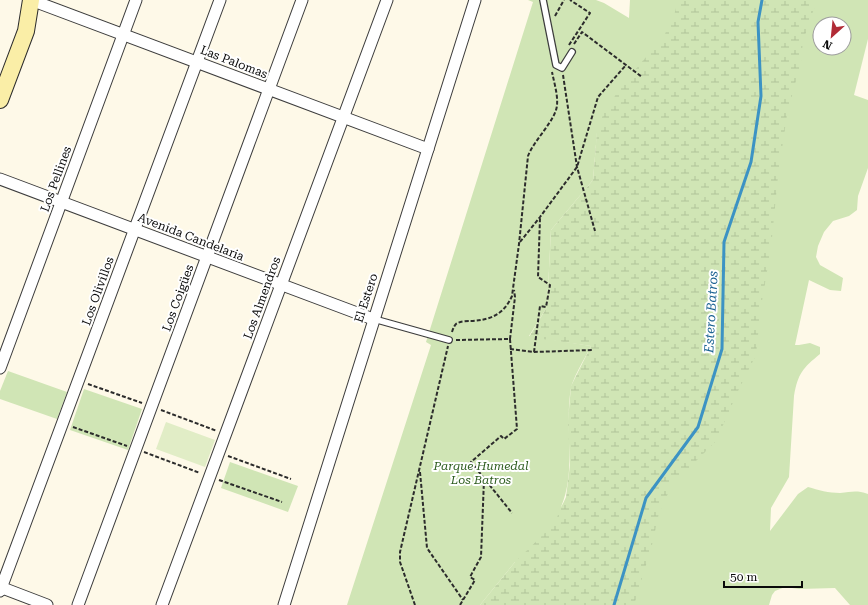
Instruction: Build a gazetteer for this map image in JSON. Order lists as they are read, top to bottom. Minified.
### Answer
{"streets":{"street":["Las Palomas","Los Pellines","Avenida Candelaria","Los Olivillos","Los Coigües","Los Almendros","El Estero"]},"crossings":[["Las Palomas","Los Pellines"],["Las Palomas","Los Olivillos"],["Las Palomas","Los Coigües"],["Las Palomas","Los Almendros"],["Las Palomas","El Estero"],["Los Pellines","Avenida Candelaria"],["Avenida Candelaria","Los Olivillos"],["Avenida Candelaria","Los Coigües"],["Avenida Candelaria","Los Almendros"],["Avenida Candelaria","El Estero"]],"water":["Estero Batros"],"parks":["Parque Humedal Los Batros"],"scale_bar":"50 m","north":"bottom left"}
